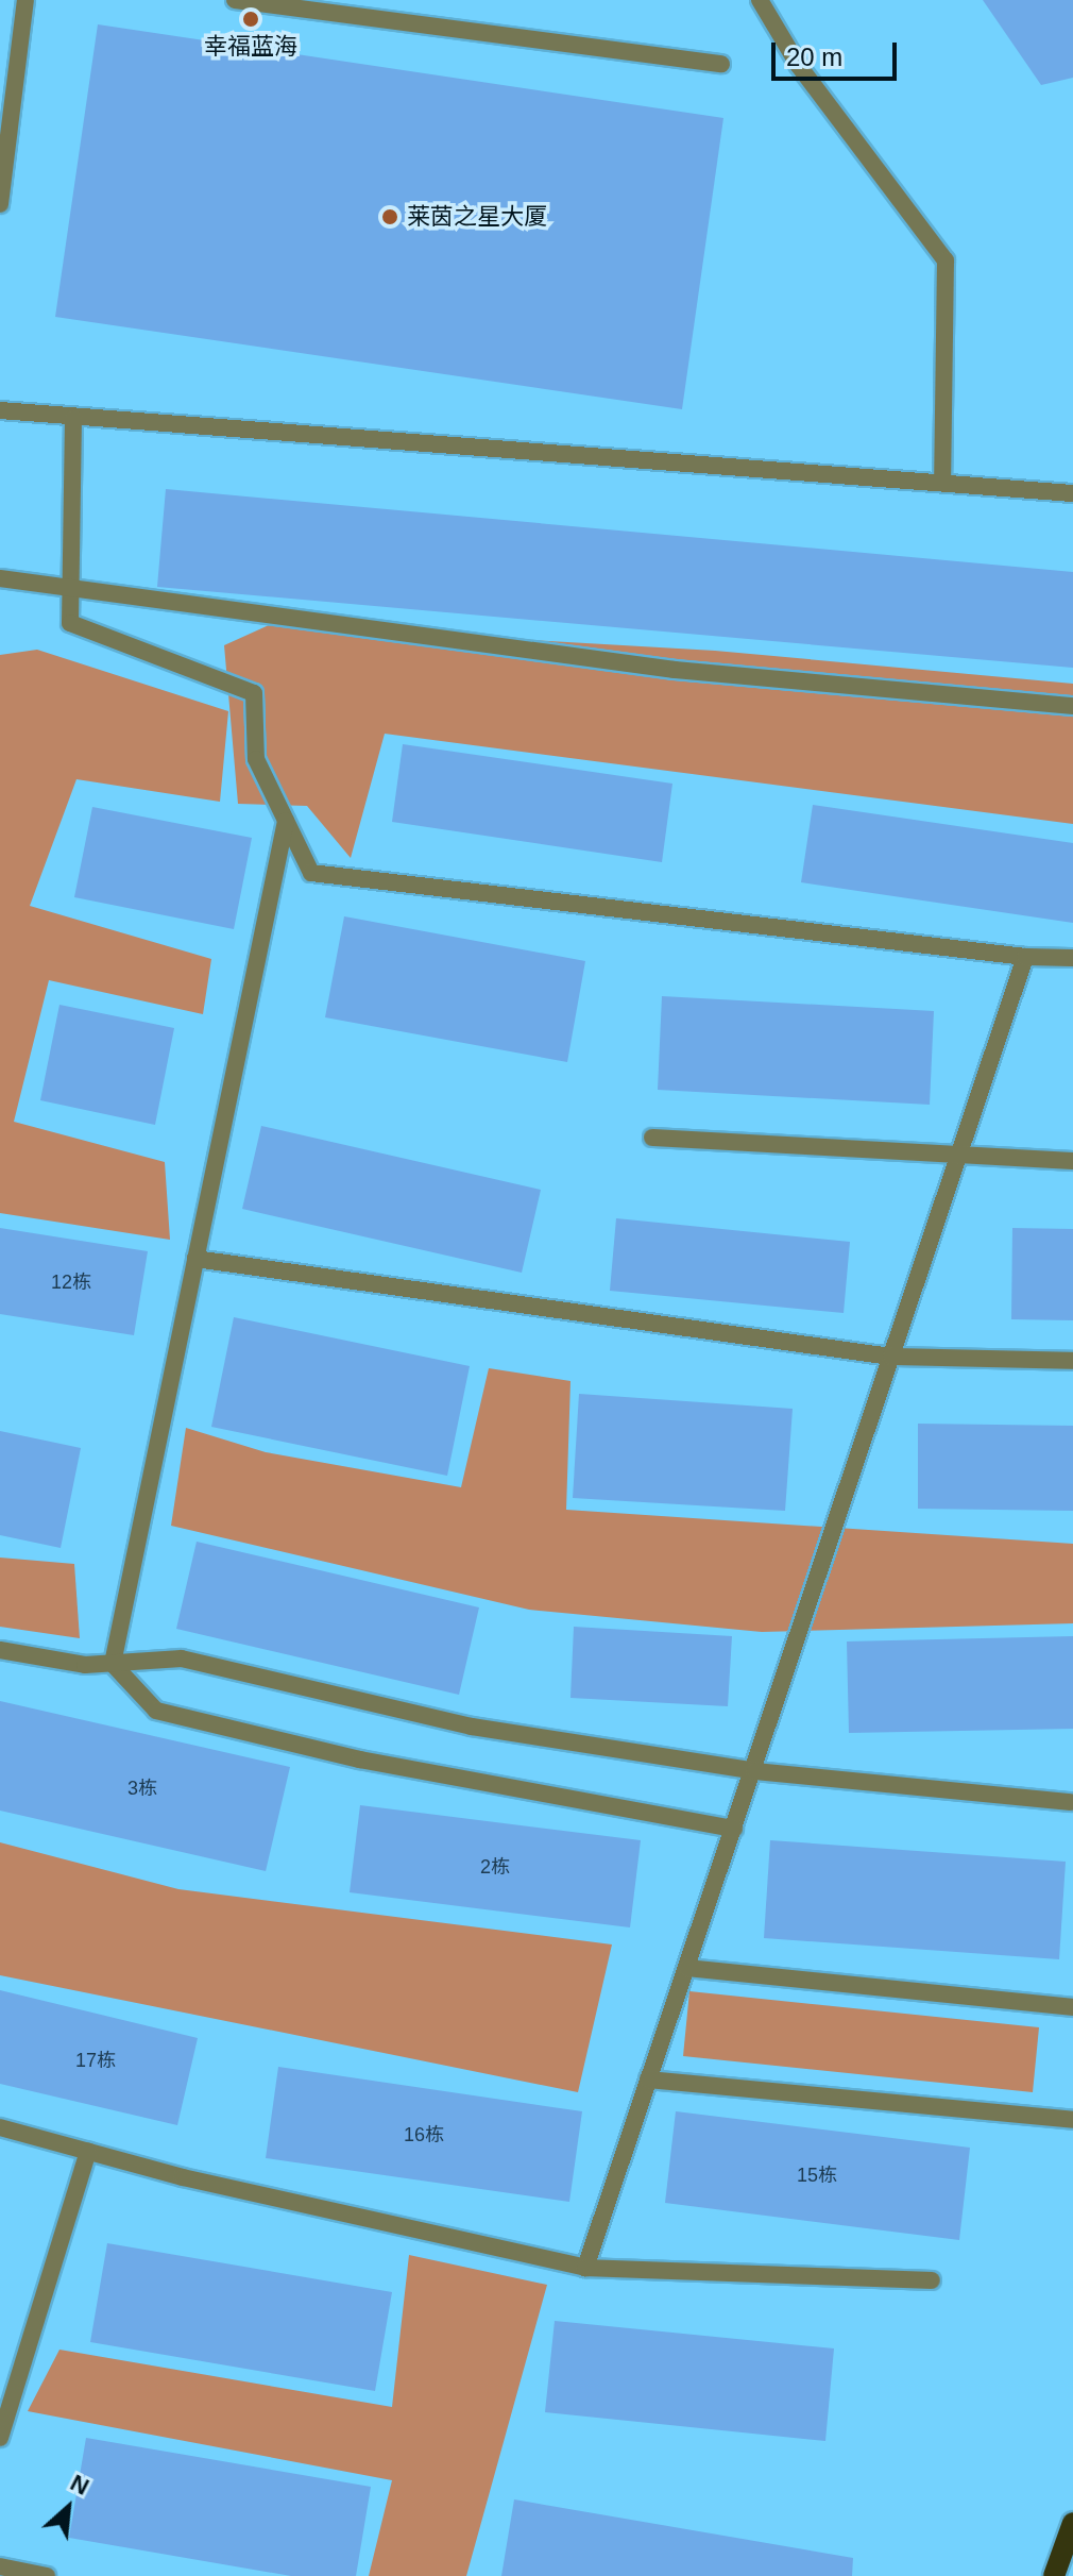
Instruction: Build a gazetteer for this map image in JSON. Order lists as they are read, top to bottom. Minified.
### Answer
{"places":["幸福蓝海","莱茵之星大厦"],"house_numbers":["12栋","3栋","2栋","17栋","16栋","15栋"],"scale_bar":"20 m","north":"top right"}
